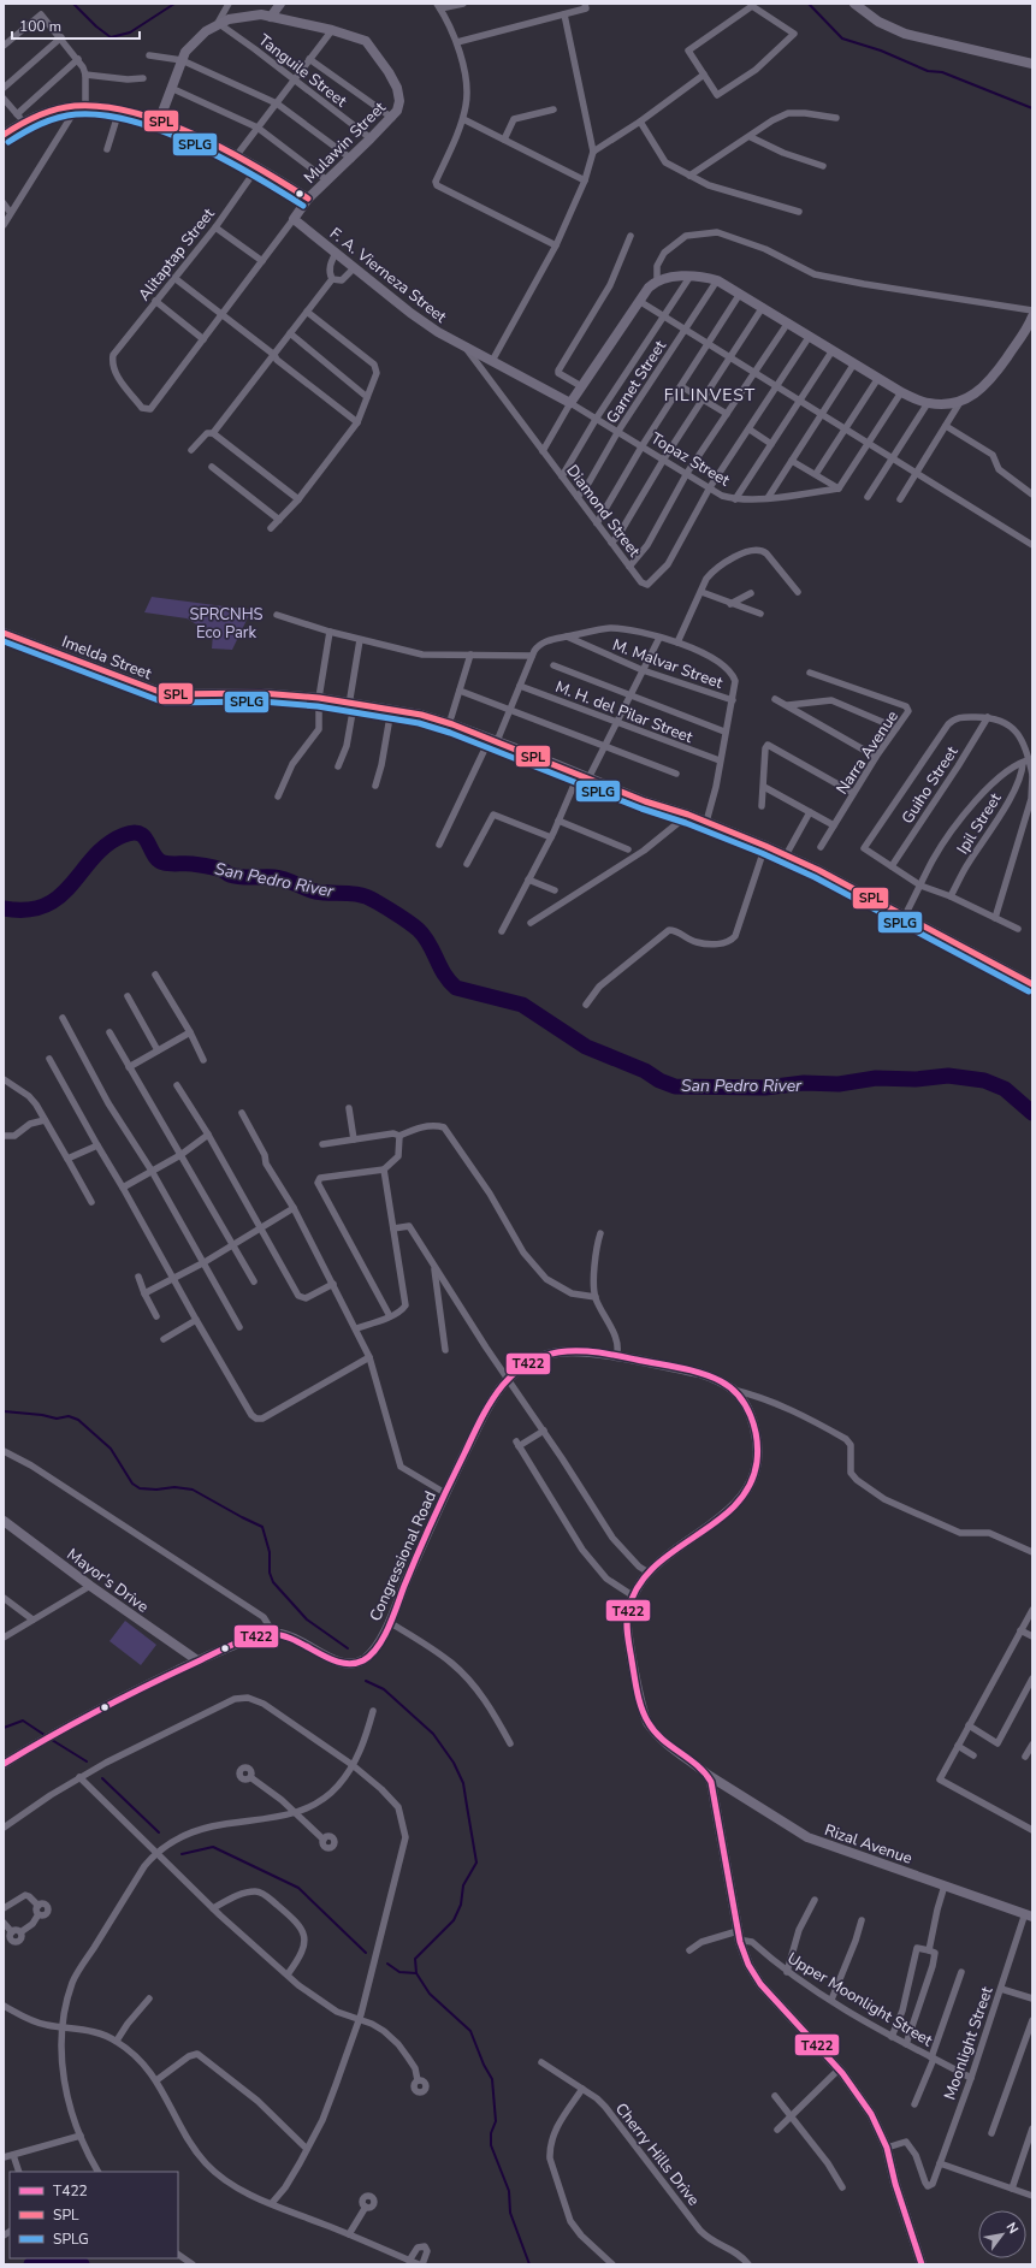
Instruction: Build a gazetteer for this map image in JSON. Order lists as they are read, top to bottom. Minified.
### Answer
{"streets":{"street":["Tanguile Street","Mulawin Street","Alitaptap Street","F. A. Vierneza Street","Garnet Street","Topaz Street","Diamond Street","Imelda Street","M. Malvar Street","M. H. del Pilar Street","Narra Avenue","Guiho Street","Ipil Street","Congressional Road","Mayor's Drive","Rizal Avenue","Upper Moonlight Street","Moonlight Street","Cherry Hills Drive"]},"crossings":[["Tanguile Street","Mulawin Street"],["Mulawin Street","F. A. Vierneza Street"],["F. A. Vierneza Street","Topaz Street"],["F. A. Vierneza Street","Diamond Street"],["Garnet Street","Topaz Street"],["Garnet Street","Diamond Street"],["Topaz Street","Diamond Street"],["Congressional Road","Rizal Avenue"],["Rizal Avenue","Moonlight Street"],["Upper Moonlight Street","Moonlight Street"]],"districts":["FILINVEST"],"water":["San Pedro River"],"parks":["SPRCNHS Eco Park"],"lines":["transit line SPL","transit line SPLG","transit line T422"],"legend":["T422","SPL","SPLG"],"scale_bar":"100 m","north":"top right"}
